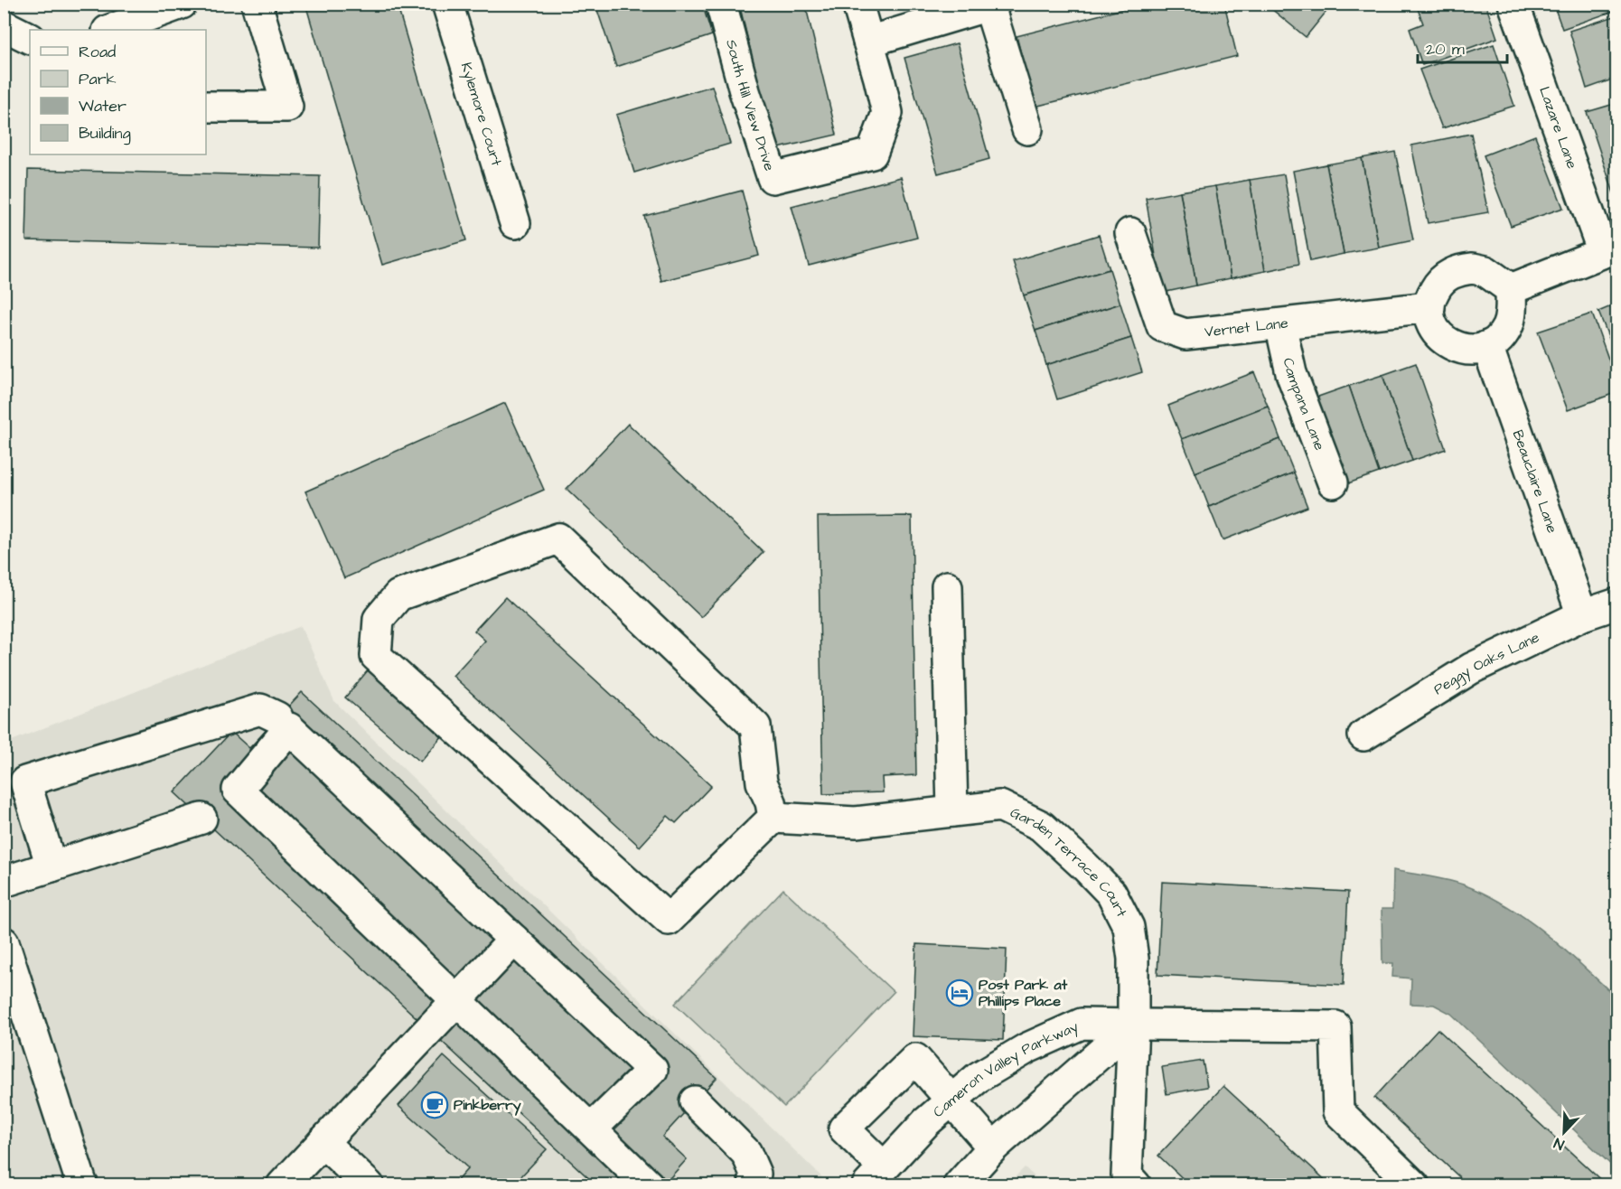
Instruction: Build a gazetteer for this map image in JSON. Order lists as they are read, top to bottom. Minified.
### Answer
{"streets":{"street":["South Hill View Drive","Kylemore Court","Lazare Lane","Vernet Lane","Campana Lane","Beauclaire Lane","Peggy Oaks Lane","Garden Terrace Court","Cameron Valley Parkway"]},"crossings":[["Vernet Lane","Campana Lane"],["Vernet Lane","Beauclaire Lane"],["Beauclaire Lane","Peggy Oaks Lane"],["Garden Terrace Court","Cameron Valley Parkway"]],"places":{"hotel":["Post Park at Phillips Place"],"cafe":["Pinkberry"]},"legend":["Road","Park","Water","Building"],"scale_bar":"20 m","north":"bottom left"}
